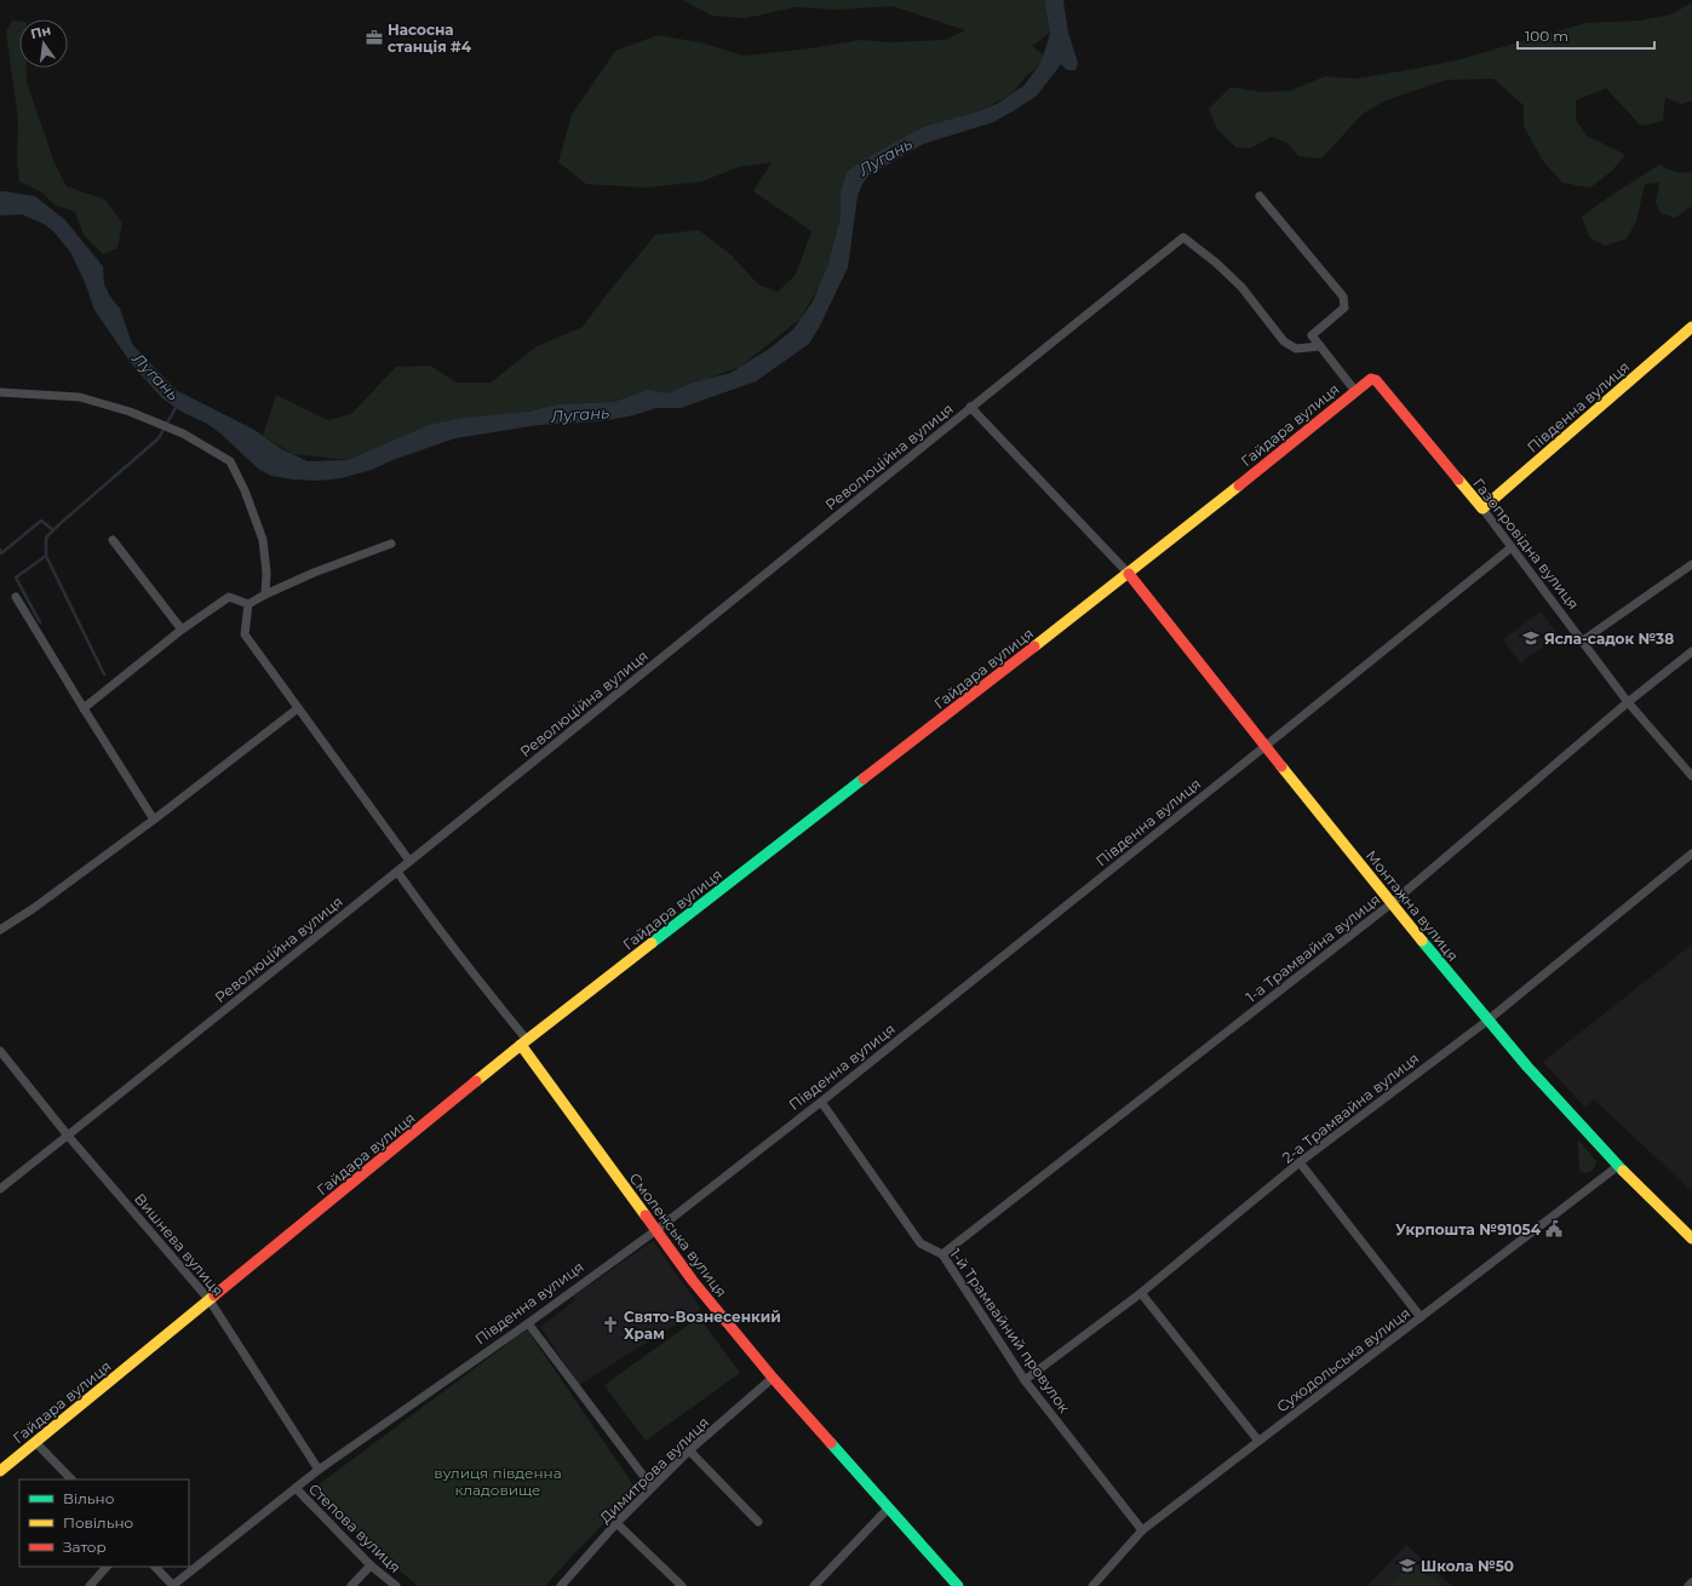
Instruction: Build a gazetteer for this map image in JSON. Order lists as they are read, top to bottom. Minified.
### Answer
{"streets":{"street":["Південна вулиця","Гайдара вулиця","Революційна вулиця","Газопровідна вулиця","Монтажна вулиця","1-а Трамвайна вулиця","2-а Трамвайна вулиця","Смоленська вулиця","Вишнева вулиця","1-й Трамвайний провулок","Суходольська вулиця","Димитрова вулиця","Степова вулиця"]},"crossings":[["Південна вулиця","Газопровідна вулиця"],["Південна вулиця","Монтажна вулиця"],["Південна вулиця","Смоленська вулиця"],["Південна вулиця","Вишнева вулиця"],["Південна вулиця","1-й Трамвайний провулок"],["Південна вулиця","Степова вулиця"],["Гайдара вулиця","Газопровідна вулиця"],["Гайдара вулиця","Монтажна вулиця"],["Гайдара вулиця","Смоленська вулиця"],["Гайдара вулиця","Вишнева вулиця"],["Революційна вулиця","Вишнева вулиця"],["Газопровідна вулиця","1-а Трамвайна вулиця"],["Монтажна вулиця","1-а Трамвайна вулиця"],["Монтажна вулиця","2-а Трамвайна вулиця"],["Монтажна вулиця","Суходольська вулиця"],["1-а Трамвайна вулиця","1-й Трамвайний провулок"],["2-а Трамвайна вулиця","1-й Трамвайний провулок"],["Смоленська вулиця","Димитрова вулиця"],["1-й Трамвайний провулок","Суходольська вулиця"]],"water":["Лугань"],"parks":["вулиця південна кладовище"],"places":{"office":["Насосна станція #4"],"school or university":["Ясла-садок №38","Школа №50"],"public building":["Укрпошта №91054"],"church":["Свято-Вознесенкий Храм"]},"legend":["Вільно","Повільно","Затор"],"scale_bar":"100 m","north":"top"}
